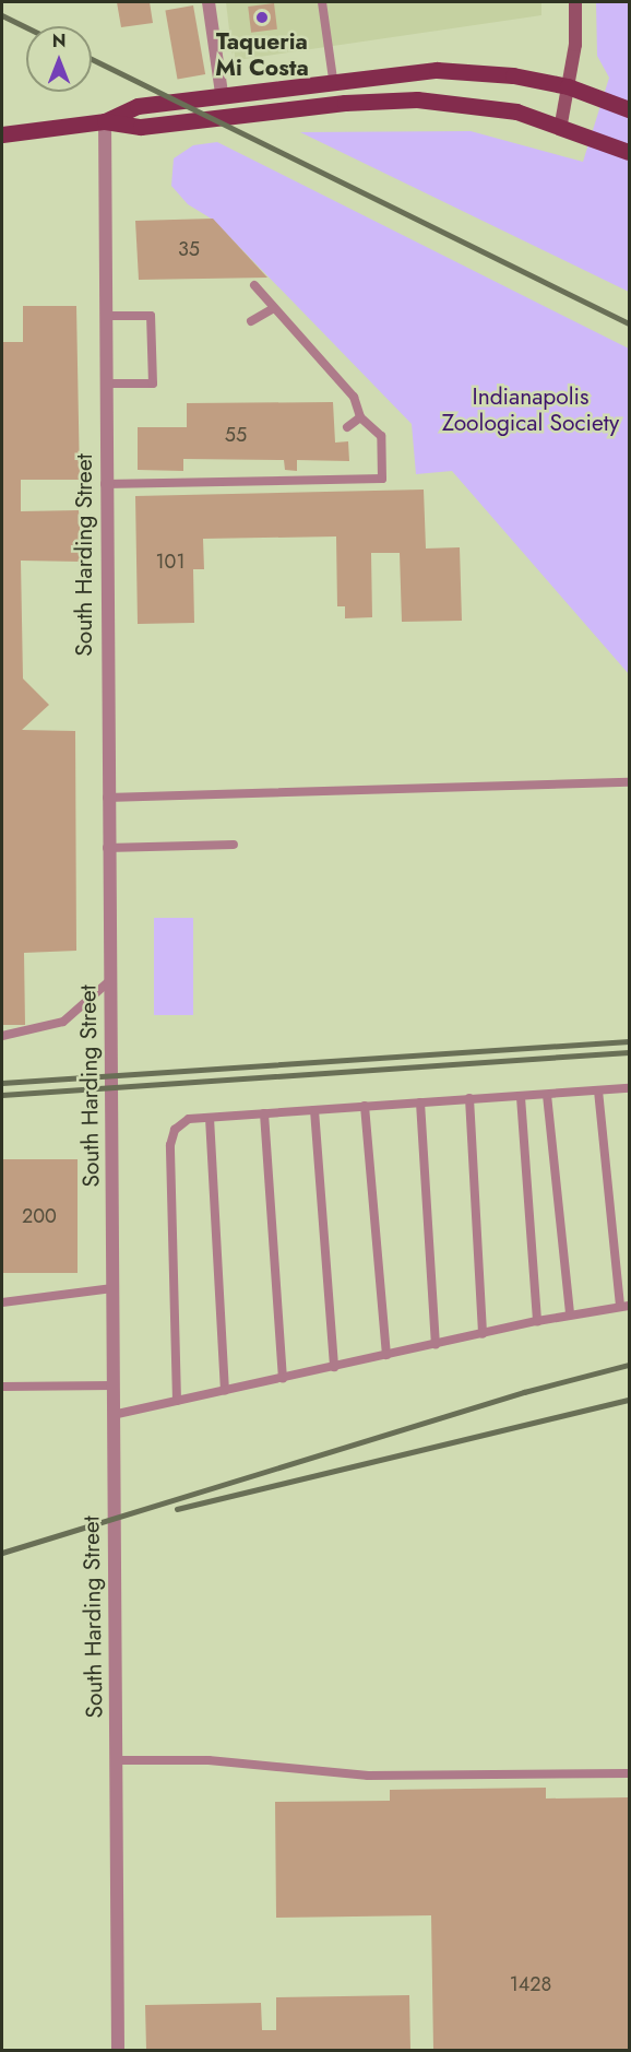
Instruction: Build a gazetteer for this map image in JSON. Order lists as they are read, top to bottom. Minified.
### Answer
{"streets":{"street":["South Harding Street"]},"parks":["Indianapolis Zoological Society"],"places":["Taqueria Mi Costa"],"house_numbers":["35","55","101","200","1428"],"north":"top"}
